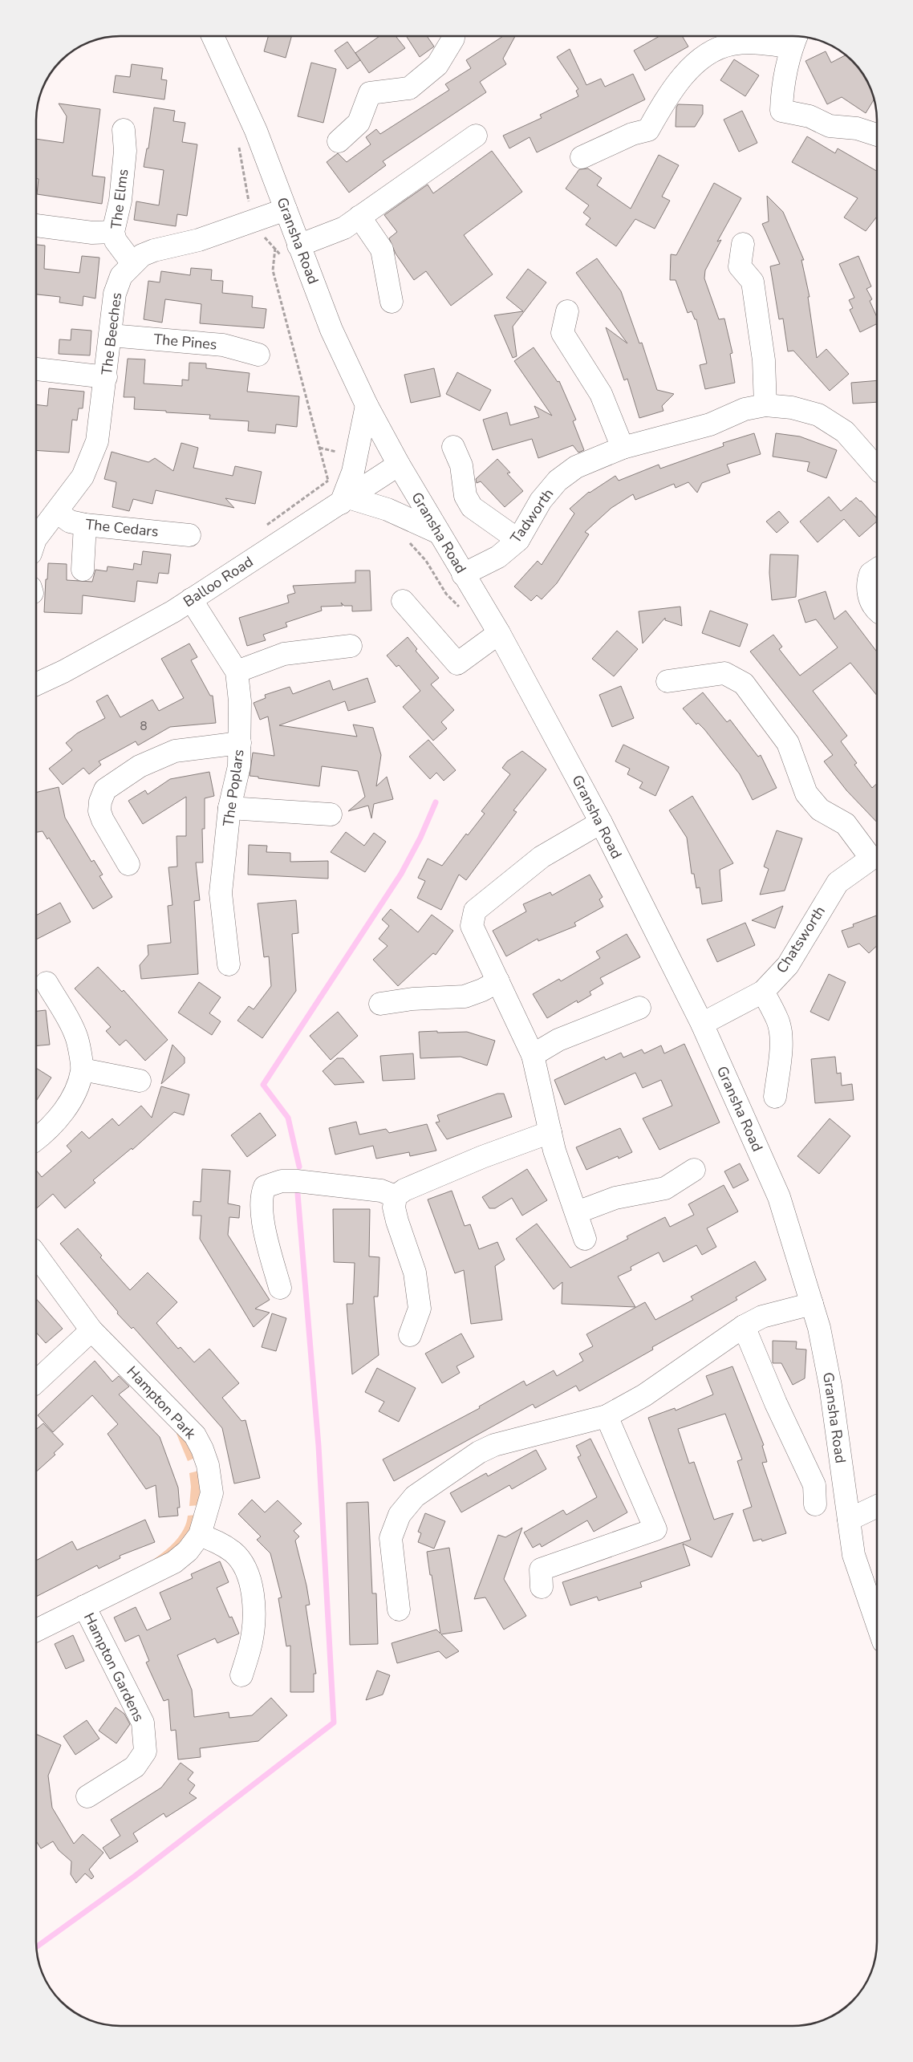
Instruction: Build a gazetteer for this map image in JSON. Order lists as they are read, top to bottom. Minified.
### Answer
{"streets":{"street":["The Elms","Gransha Road","The Beeches","The Pines","Tadworth","The Cedars","Balloo Road","The Poplars","Chatsworth","Hampton Park","Hampton Gardens"]},"crossings":[["The Elms","The Beeches"],["Gransha Road","The Beeches"],["Gransha Road","Tadworth"],["Gransha Road","Balloo Road"],["Gransha Road","Chatsworth"],["The Beeches","The Pines"],["The Beeches","The Cedars"],["Balloo Road","The Poplars"],["Hampton Park","Hampton Gardens"]],"house_numbers":["8"]}
